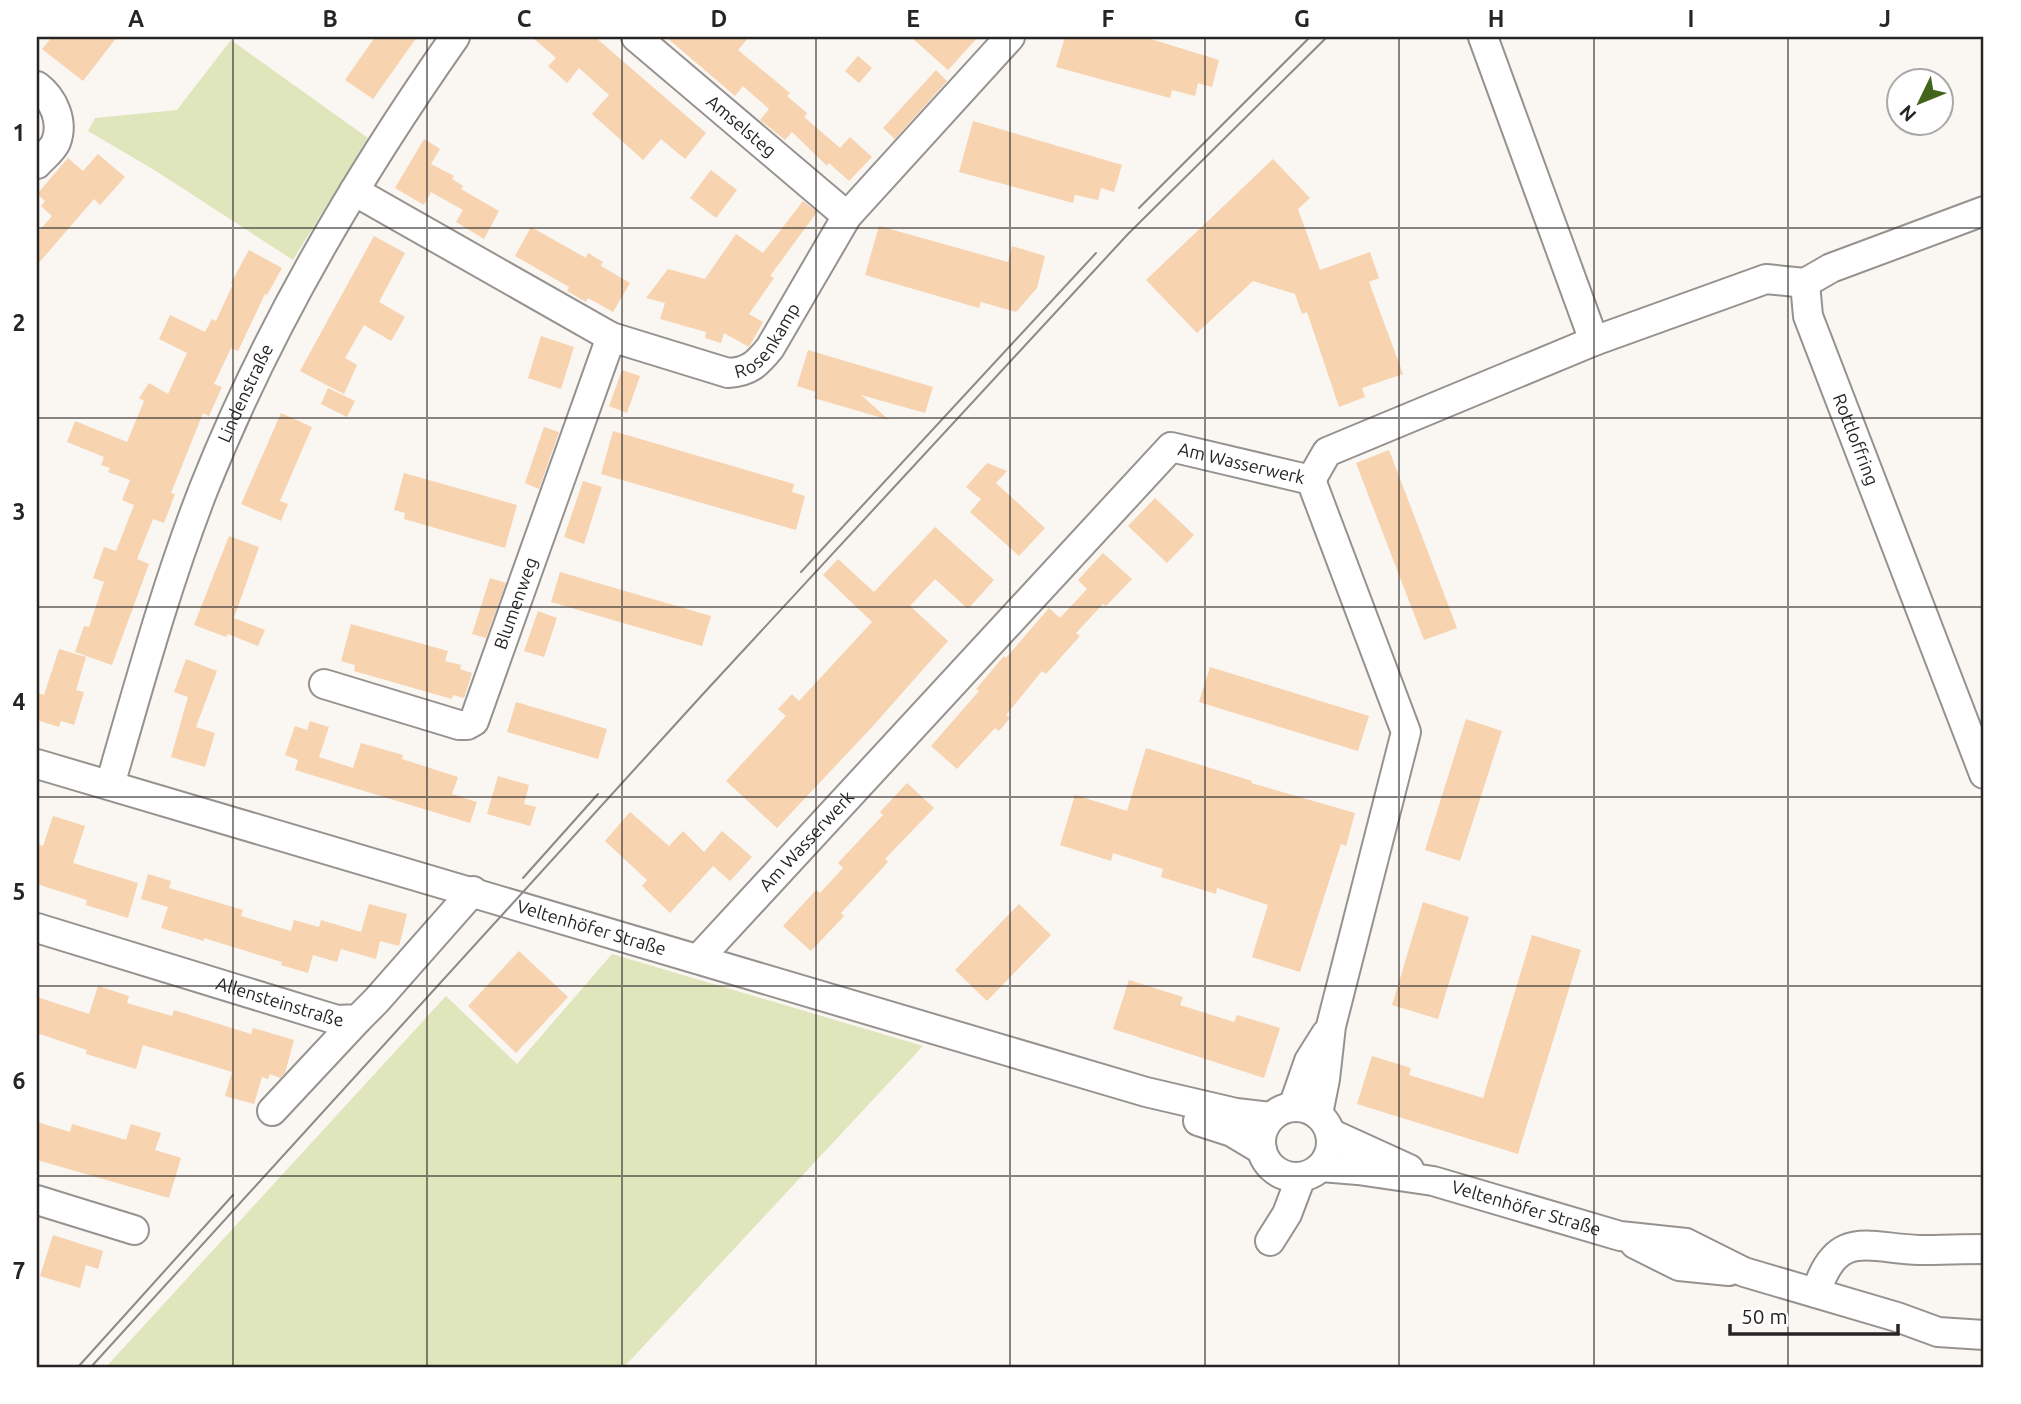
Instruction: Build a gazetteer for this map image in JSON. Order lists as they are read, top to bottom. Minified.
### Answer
{"streets":{"street":["Amselsteg","Rosenkamp","Lindenstraße","Rottloffring","Am Wasserwerk","Blumenweg","Veltenhöfer Straße","Allensteinstraße"]},"crossings":[["Amselsteg","Rosenkamp"],["Rosenkamp","Lindenstraße"],["Rosenkamp","Blumenweg"],["Lindenstraße","Veltenhöfer Straße"],["Am Wasserwerk","Veltenhöfer Straße"],["Veltenhöfer Straße","Allensteinstraße"]],"scale_bar":"50 m","north":"bottom left","grid":{"columns":["A","B","C","D","E","F","G","H","I","J"],"rows":["1","2","3","4","5","6","7"]}}
